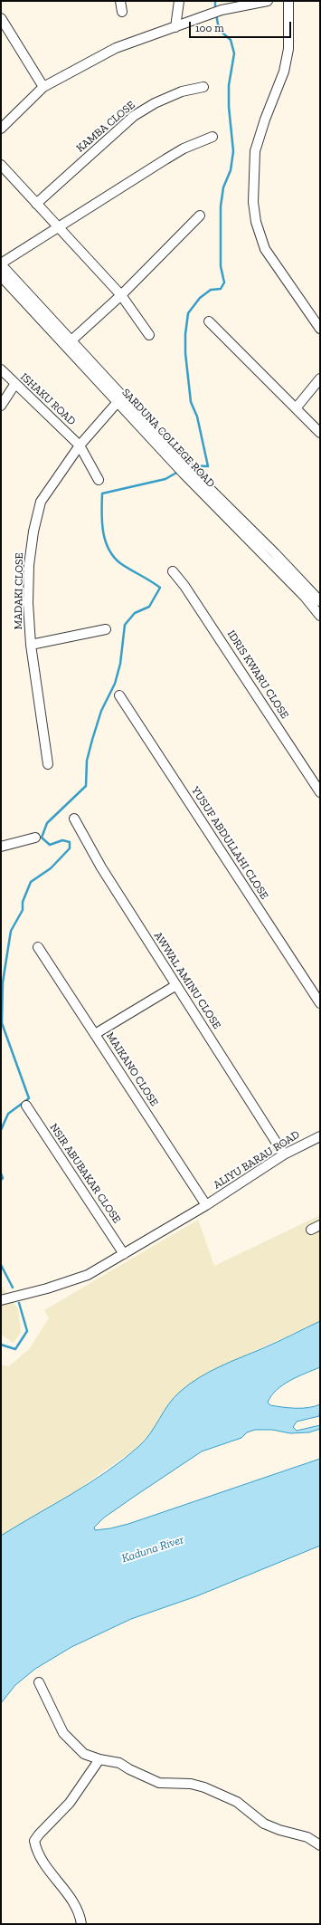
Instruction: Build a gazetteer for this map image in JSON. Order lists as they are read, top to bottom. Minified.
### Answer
{"streets":{"street":["KAMBA CLOSE","ISHAKU ROAD","SARDUNA COLLEGE ROAD","MADAKI CLOSE","IDRIS KWARU CLOSE","YUSUF ABDULLAHI CLOSE","AWWAL AMINU CLOSE","MAIKANO CLOSE","ALIYU BARAU ROAD","NSIR ABUBAKAR CLOSE"]},"crossings":[["ISHAKU ROAD","MADAKI CLOSE"],["SARDUNA COLLEGE ROAD","MADAKI CLOSE"],["AWWAL AMINU CLOSE","ALIYU BARAU ROAD"],["MAIKANO CLOSE","ALIYU BARAU ROAD"],["ALIYU BARAU ROAD","NSIR ABUBAKAR CLOSE"]],"water":["Kaduna River"],"scale_bar":"100 m"}
